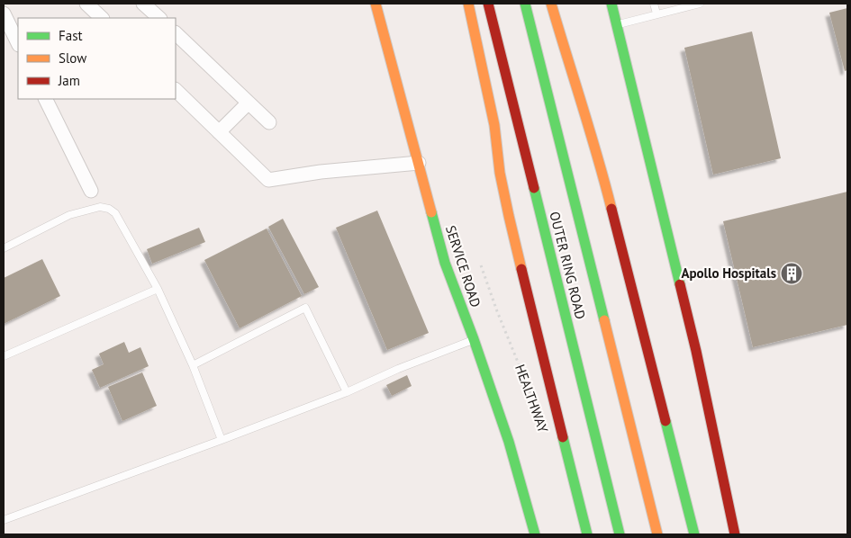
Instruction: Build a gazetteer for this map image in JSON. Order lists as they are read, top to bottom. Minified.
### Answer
{"streets":{"main road":["OUTER RING ROAD","SERVICE ROAD"],"path":["HEALTHWAY"]},"places":{"building":["Apollo Hospitals"]},"legend":["Fast","Slow","Jam"]}
